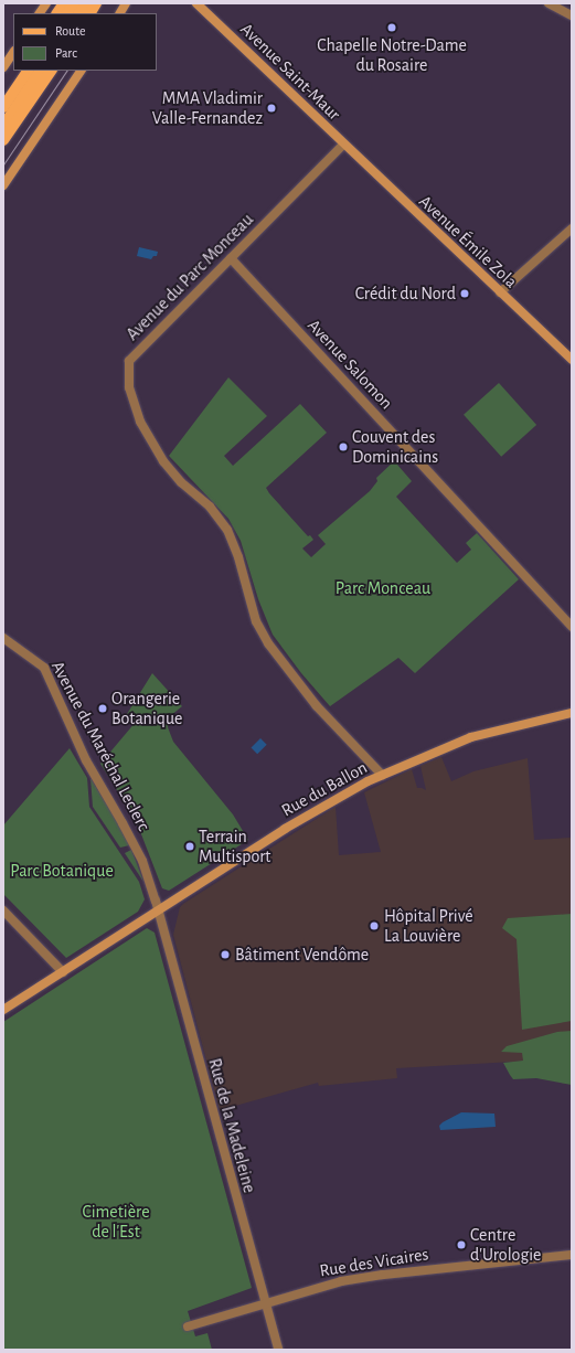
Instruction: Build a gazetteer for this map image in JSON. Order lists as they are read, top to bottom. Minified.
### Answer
{"streets":{"street":["Avenue Saint-Maur","Avenue Émile Zola","Avenue du Parc Monceau","Avenue Salomon","Avenue du Maréchal Leclerc","Rue du Ballon","Rue de la Madeleine","Rue des Vicaires"]},"crossings":[["Avenue Saint-Maur","Avenue Émile Zola"],["Avenue Saint-Maur","Avenue du Parc Monceau"],["Avenue Émile Zola","Avenue du Parc Monceau"],["Avenue du Parc Monceau","Avenue Salomon"],["Avenue du Parc Monceau","Rue du Ballon"],["Avenue du Maréchal Leclerc","Rue du Ballon"],["Avenue du Maréchal Leclerc","Rue de la Madeleine"],["Rue du Ballon","Rue de la Madeleine"],["Rue de la Madeleine","Rue des Vicaires"]],"parks":["Parc Monceau","Parc Botanique","Cimetière de l'Est"],"places":["Chapelle Notre-Dame du Rosaire","MMA Vladimir Valle-Fernandez","Crédit du Nord","Couvent des Dominicains","Orangerie Botanique","Terrain Multisport","Hôpital Privé La Louvière","Bâtiment Vendôme","Centre d'Urologie"],"legend":["Route","Parc"]}
